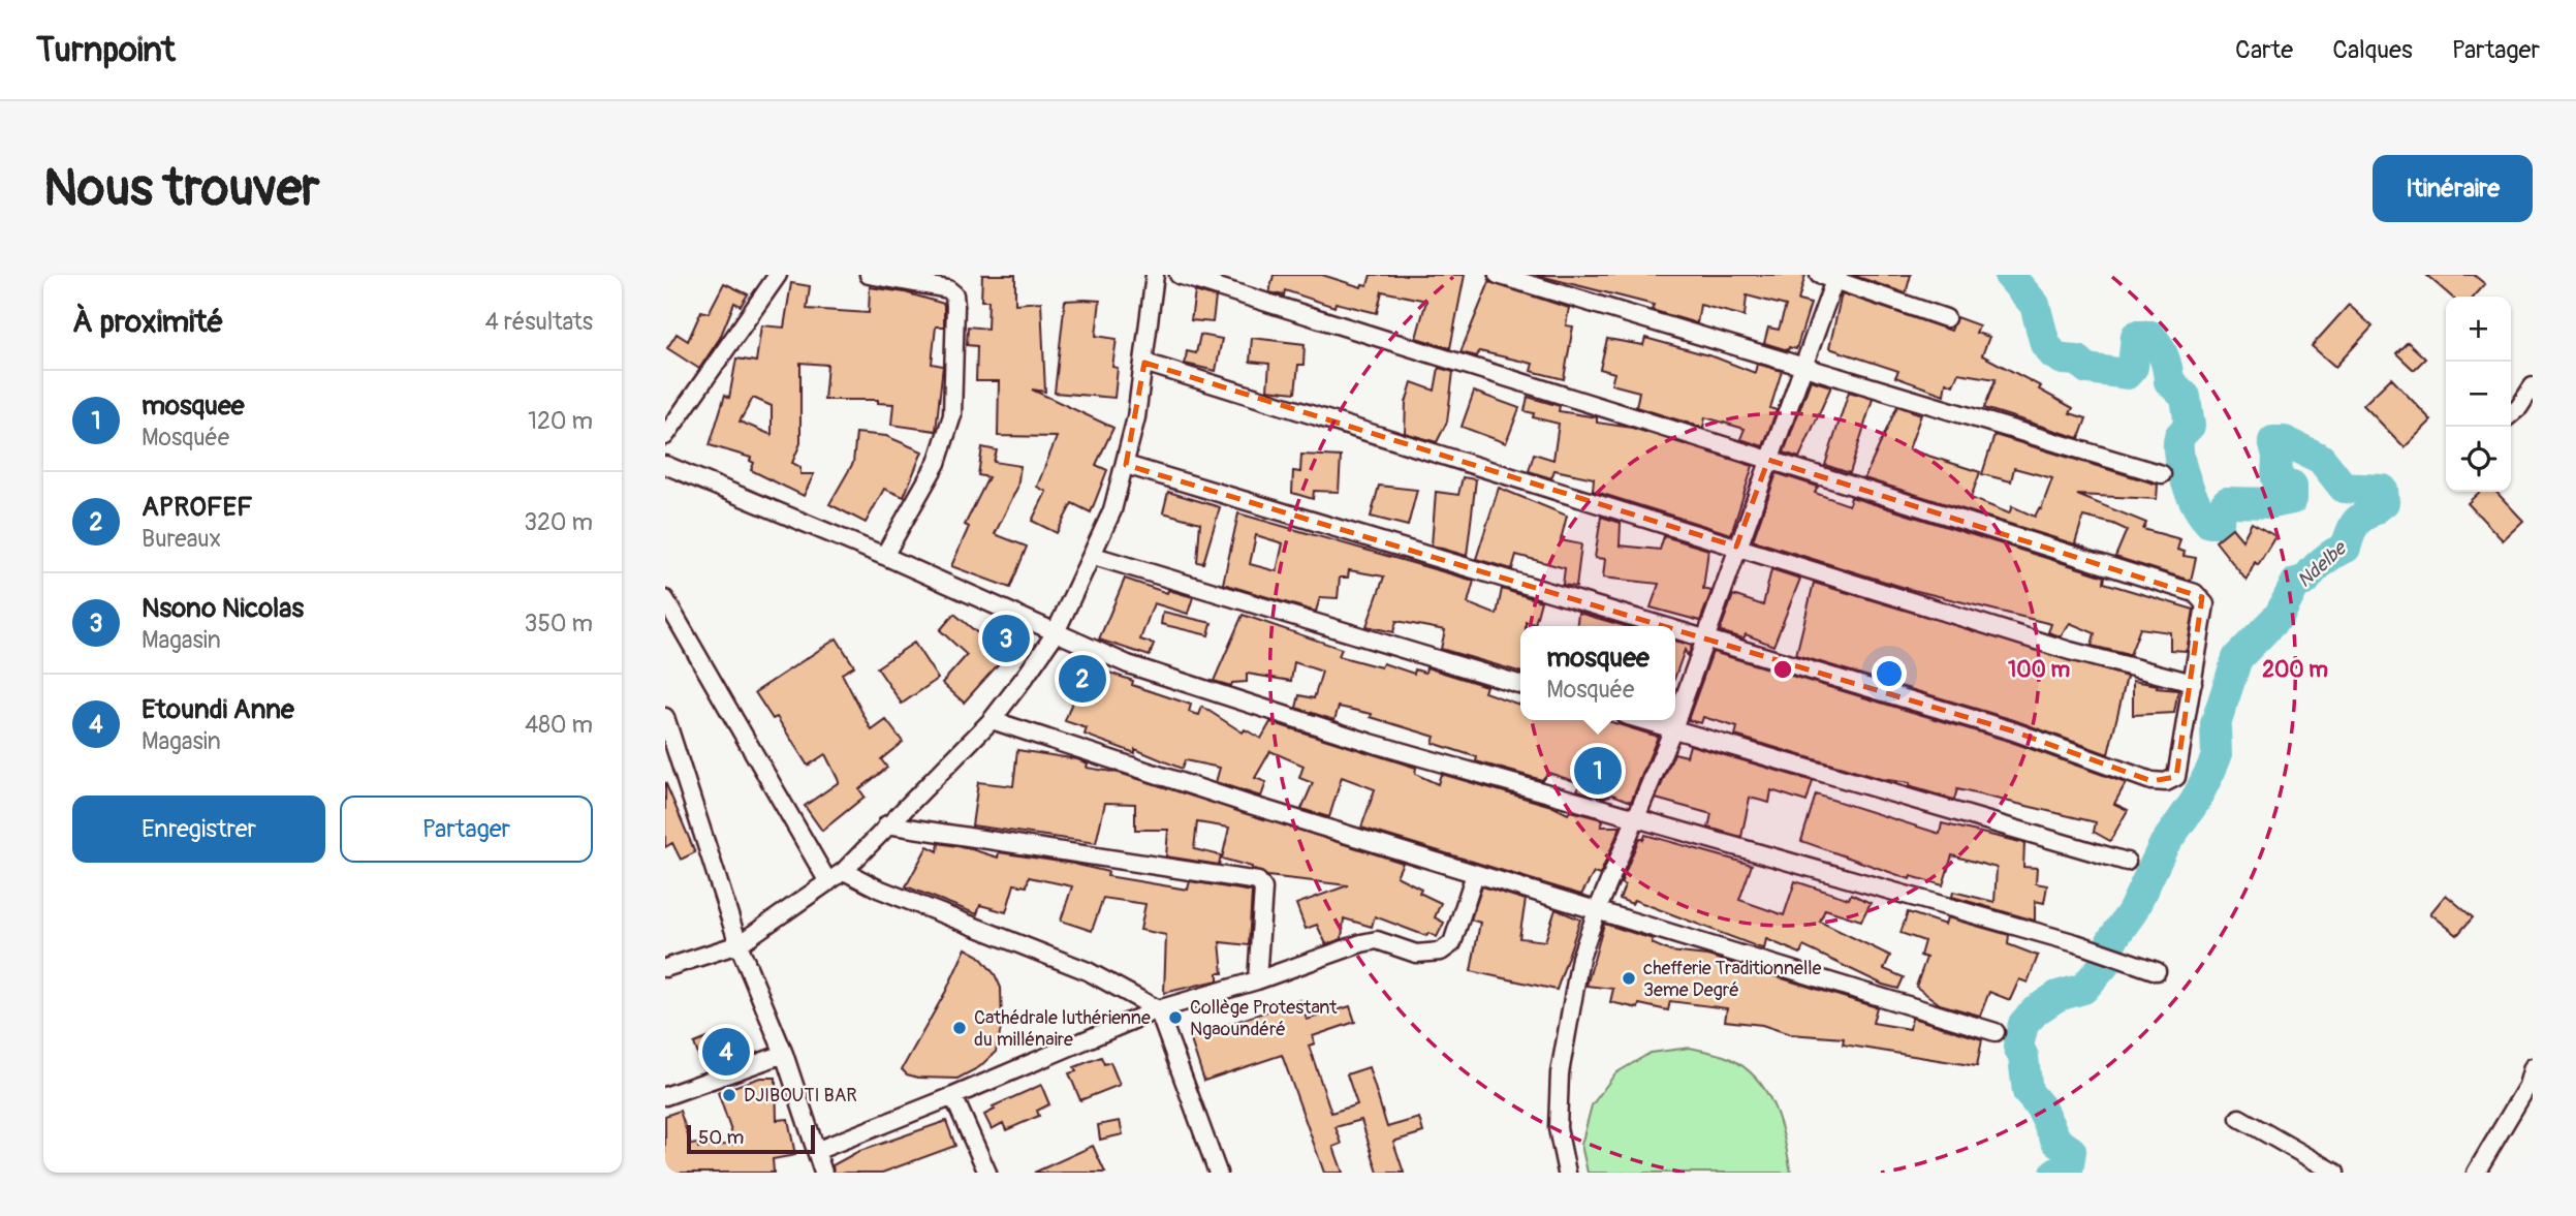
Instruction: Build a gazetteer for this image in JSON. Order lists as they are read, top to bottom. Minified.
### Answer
{"water":["Ndelbe"],"places":["chefferie Traditionnelle 3eme Degré","Collège Protestant Ngaoundéré","Cathédrale luthérienne du millénaire","DJIBOUTI BAR"],"scale_bar":"50 m","page":{"header":"Turnpoint","nav":["Carte","Calques","Partager"],"buttons":["Itinéraire",["Enregistrer","Partager"]],"title":"Nous trouver","heading":["À proximité","4 résultats"],"map_buttons":["+","−"],"list":[{"mark":"1","name":"mosquee","note":"Mosquée","value":"120 m"},{"mark":"2","name":"APROFEF","note":"Bureaux","value":"320 m"},{"mark":"3","name":"Nsono Nicolas","note":"Magasin","value":"350 m"},{"mark":"4","name":"Etoundi Anne","note":"Magasin","value":"480 m"}],"pins":["3","2","1","4"],"popup":["mosquee","Mosquée"],"scale":"50 m"},"rings":["100 m","200 m"]}
